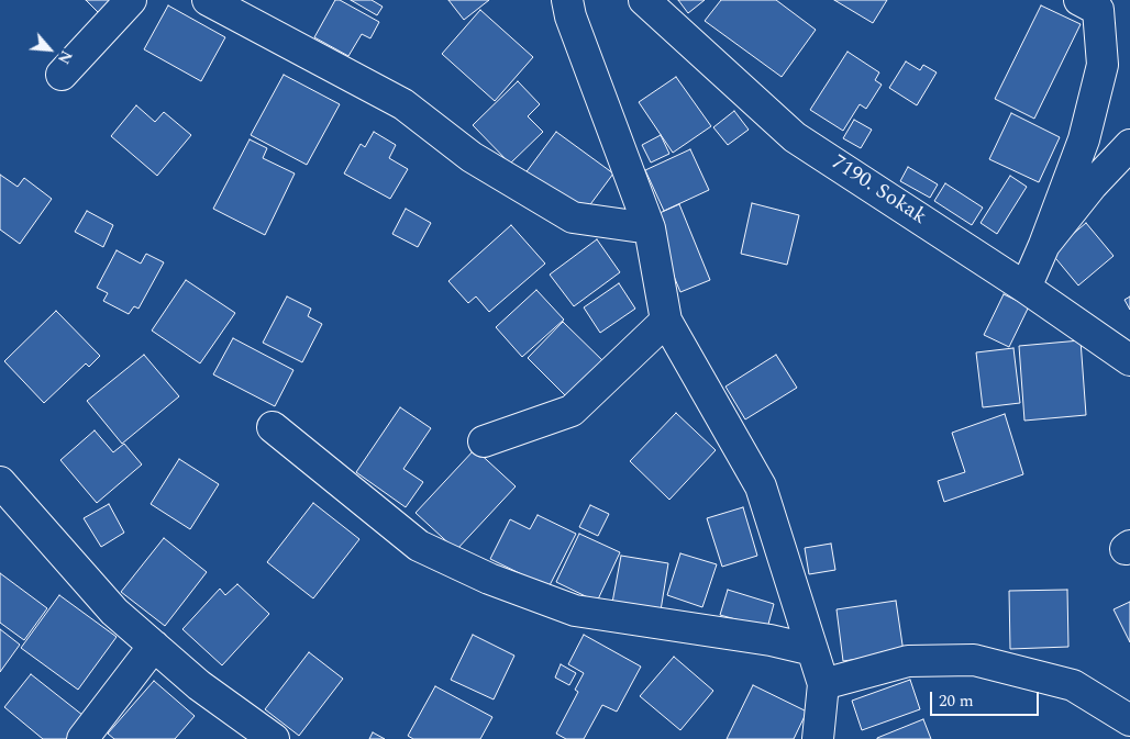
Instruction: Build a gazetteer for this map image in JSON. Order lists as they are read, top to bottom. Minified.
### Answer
{"streets":{"street":["7190. Sokak"]},"scale_bar":"20 m","north":"bottom right"}
